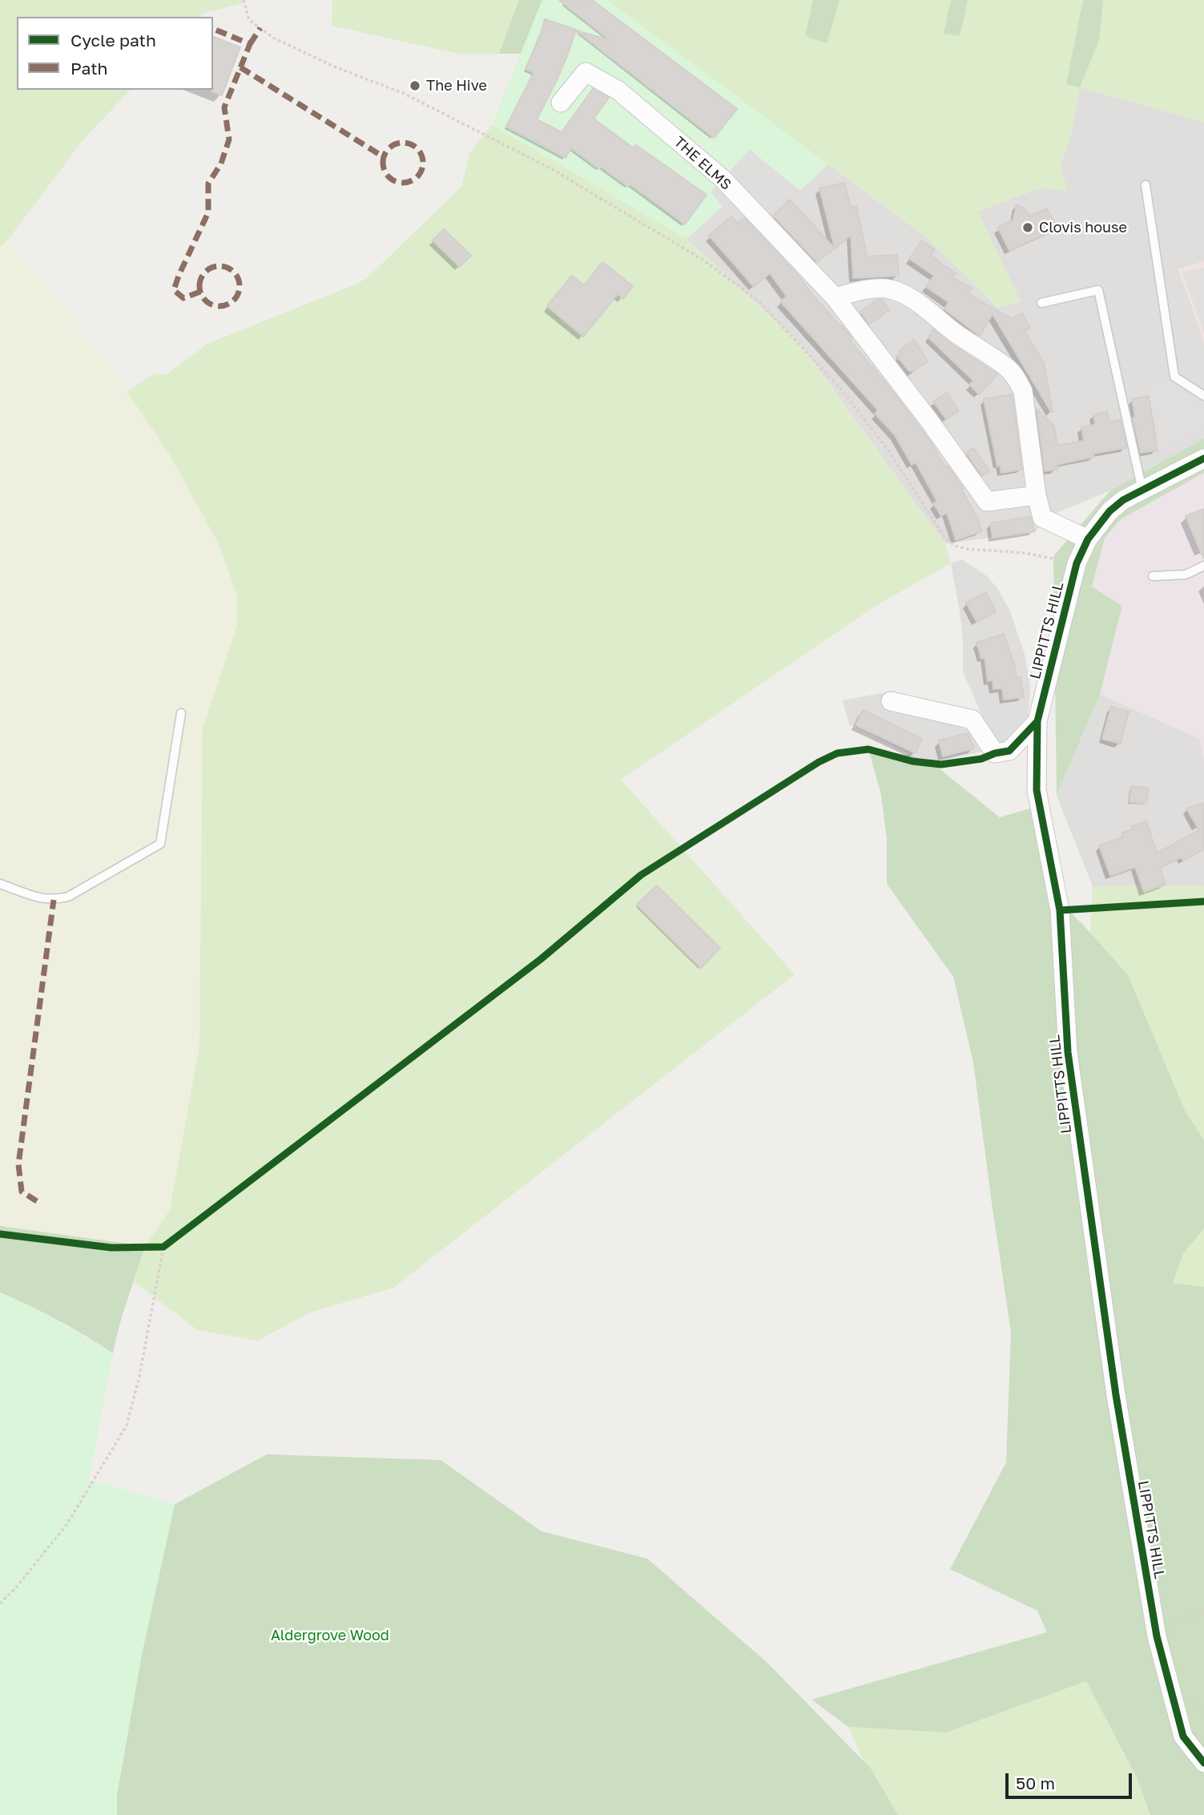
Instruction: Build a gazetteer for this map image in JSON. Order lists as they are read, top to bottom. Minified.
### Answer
{"streets":{"street":["THE ELMS","LIPPITTS HILL"]},"parks":["Aldergrove Wood"],"places":["The Hive","Clovis house"],"legend":["Cycle path","Path"],"scale_bar":"50 m"}
